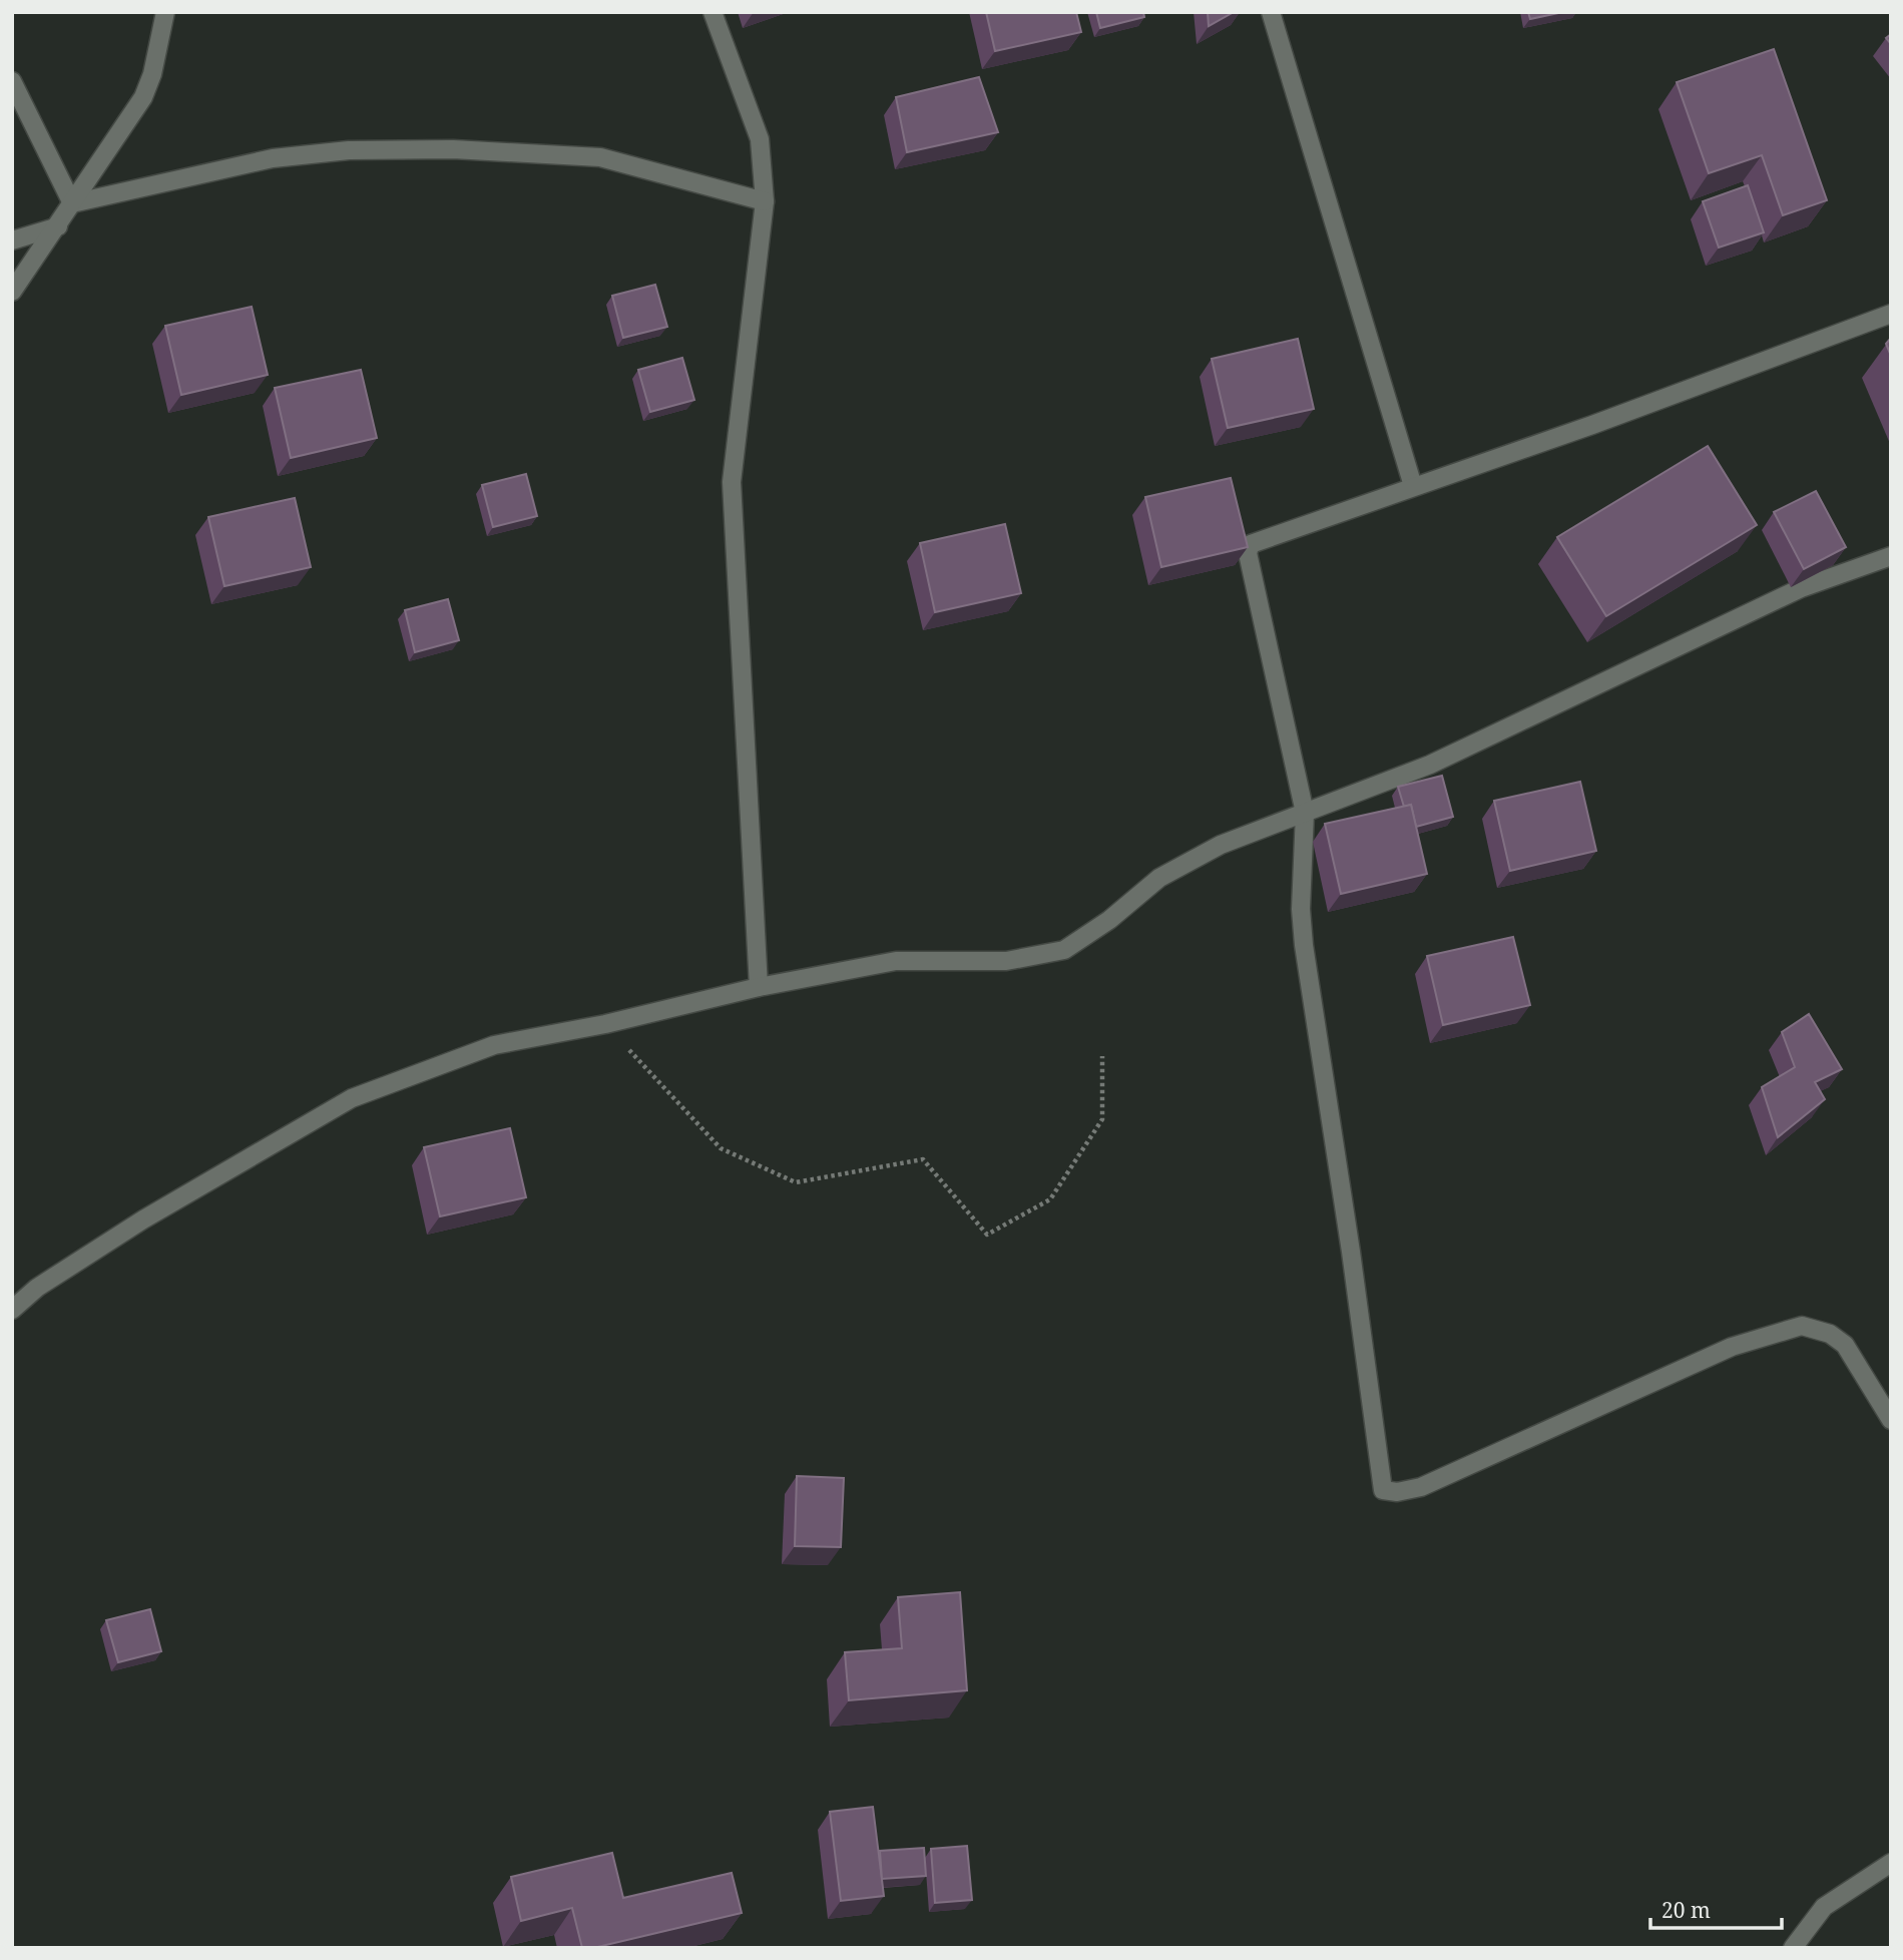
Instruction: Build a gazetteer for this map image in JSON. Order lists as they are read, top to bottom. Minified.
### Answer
{"scale_bar":"20 m"}
